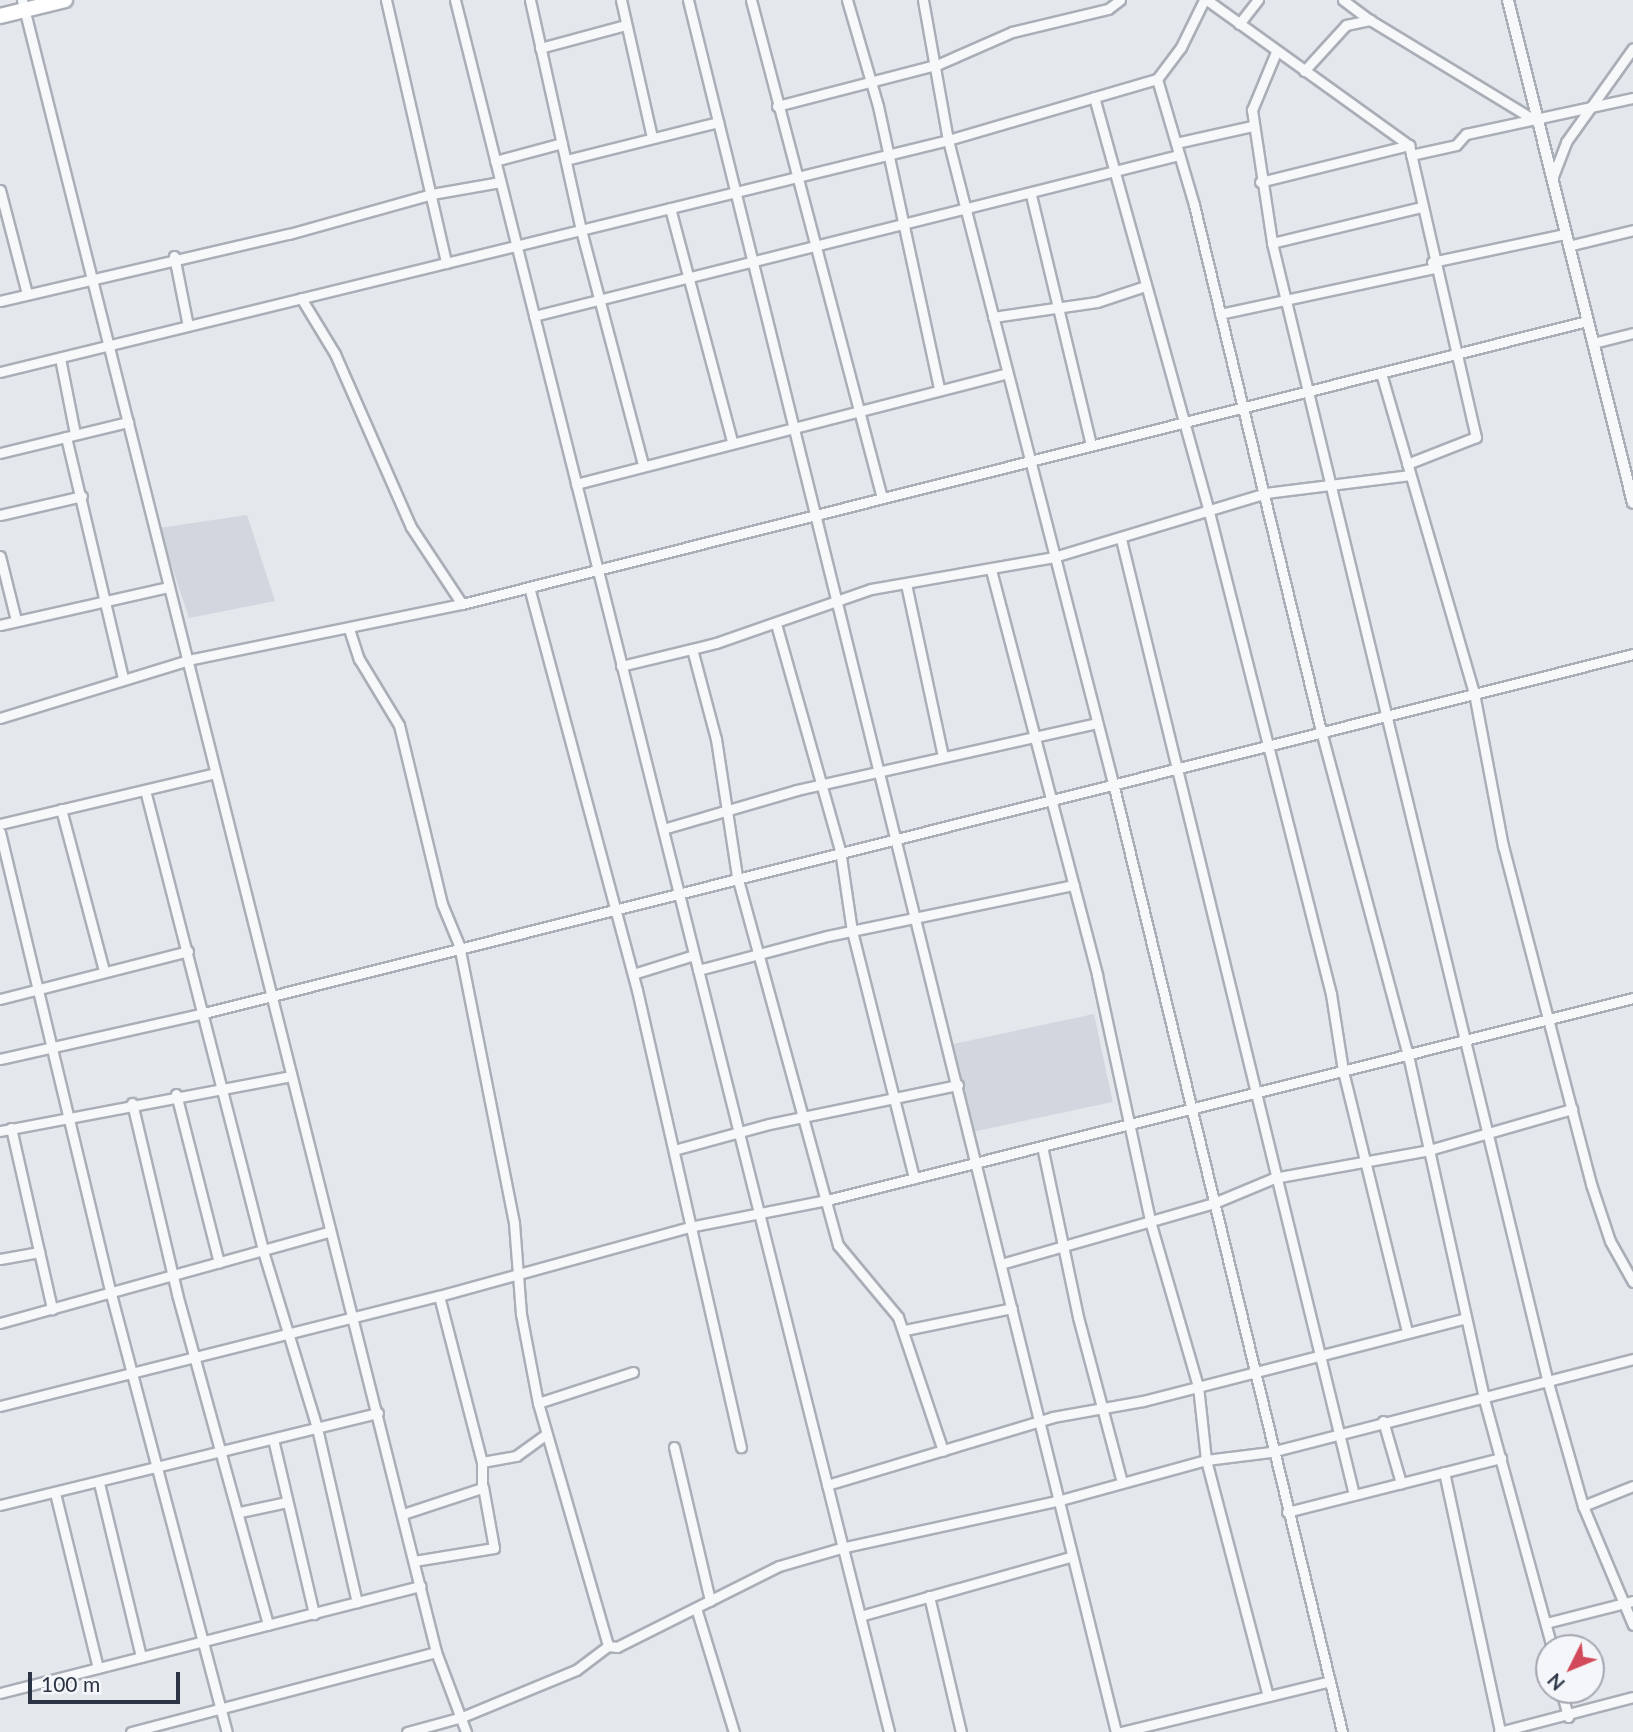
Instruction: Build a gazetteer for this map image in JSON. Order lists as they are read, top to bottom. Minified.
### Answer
{"scale_bar":"100 m","north":"bottom left"}
